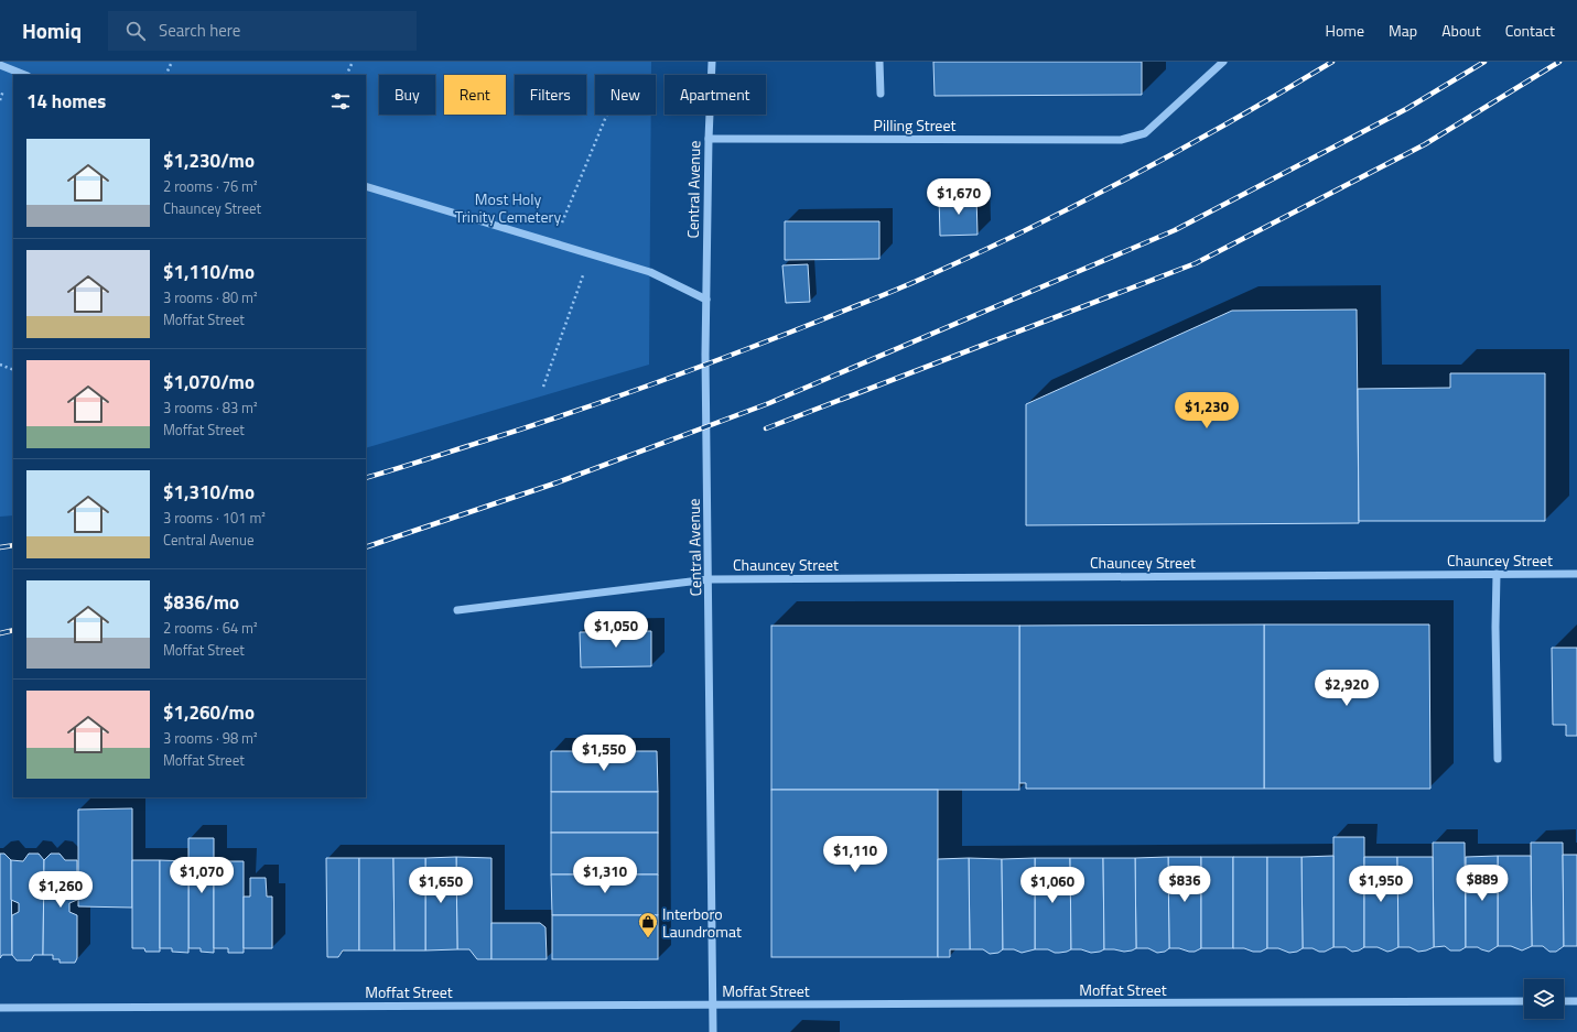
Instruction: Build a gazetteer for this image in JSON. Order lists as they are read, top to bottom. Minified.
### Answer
{"streets":{"street":["Pilling Street","Central Avenue","Chauncey Street","Moffat Street"]},"crossings":[["Pilling Street","Central Avenue"],["Central Avenue","Chauncey Street"],["Central Avenue","Moffat Street"]],"parks":["Most Holy Trinity Cemetery"],"places":{"shop":["Interboro Laundromat"]},"page":{"header":"Homiq","search":"Search here","nav":["Home","Map","About","Contact"],"chip":["Buy","Rent","Filters","New","Apartment"],"heading":"14 homes","list":[{"name":"$1,230/mo","note":"2 rooms · 76 m² · Chauncey Street"},{"name":"$1,110/mo","note":"3 rooms · 80 m² · Moffat Street"},{"name":"$1,070/mo","note":"3 rooms · 83 m² · Moffat Street"},{"name":"$1,310/mo","note":"3 rooms · 101 m² · Central Avenue"},{"name":"$836/mo","note":"2 rooms · 64 m² · Moffat Street"},{"name":"$1,260/mo","note":"3 rooms · 98 m² · Moffat Street"}],"price":["$1,670","$1,230","$1,050","$2,920","$1,550","$1,110","$1,070","$1,310","$889","$836","$1,950","$1,650","$1,060","$1,260"]}}
